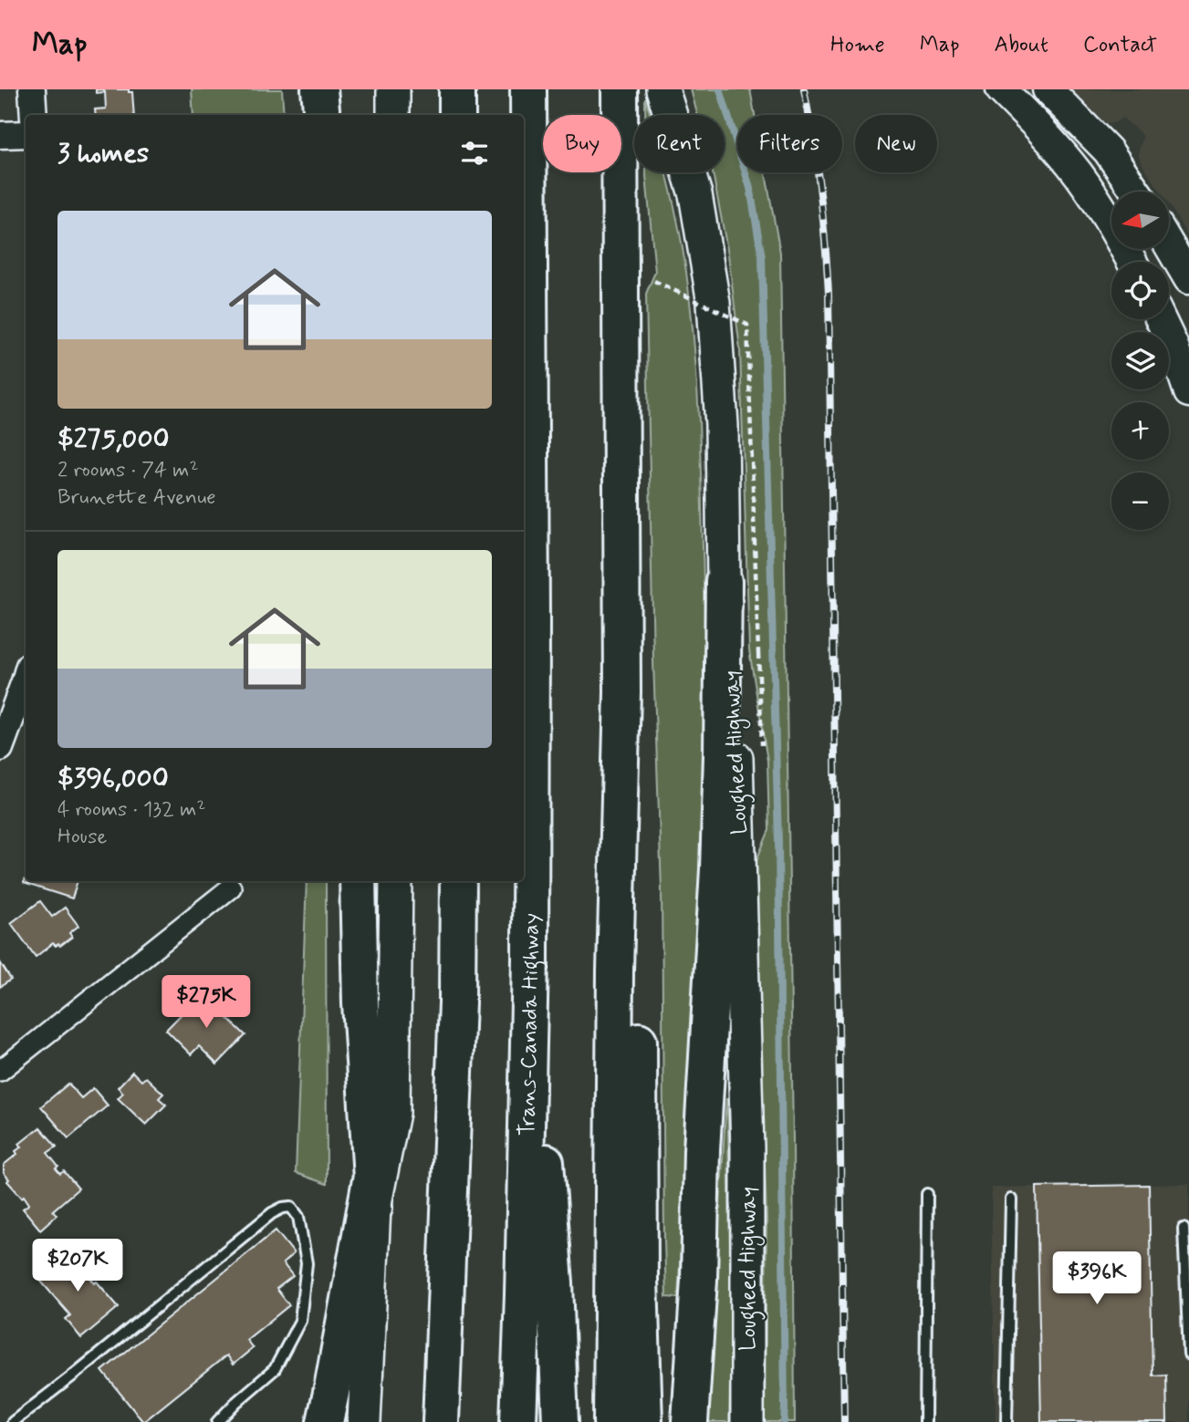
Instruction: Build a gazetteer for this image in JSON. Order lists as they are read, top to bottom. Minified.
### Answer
{"streets":{"highway":["Trans-Canada Highway"],"main road":["Lougheed Highway"]},"north":"left","page":{"header":"Map","nav":["Home","Map","About","Contact"],"chip":["Buy","Rent","Filters","New"],"heading":"3 homes","map_buttons":["+","−"],"list":[{"name":"$275,000","note":"2 rooms · 74 m² · Brunette Avenue"},{"name":"$396,000","note":"4 rooms · 132 m² · House"}],"price":["$275K","$207K","$396K"]}}
